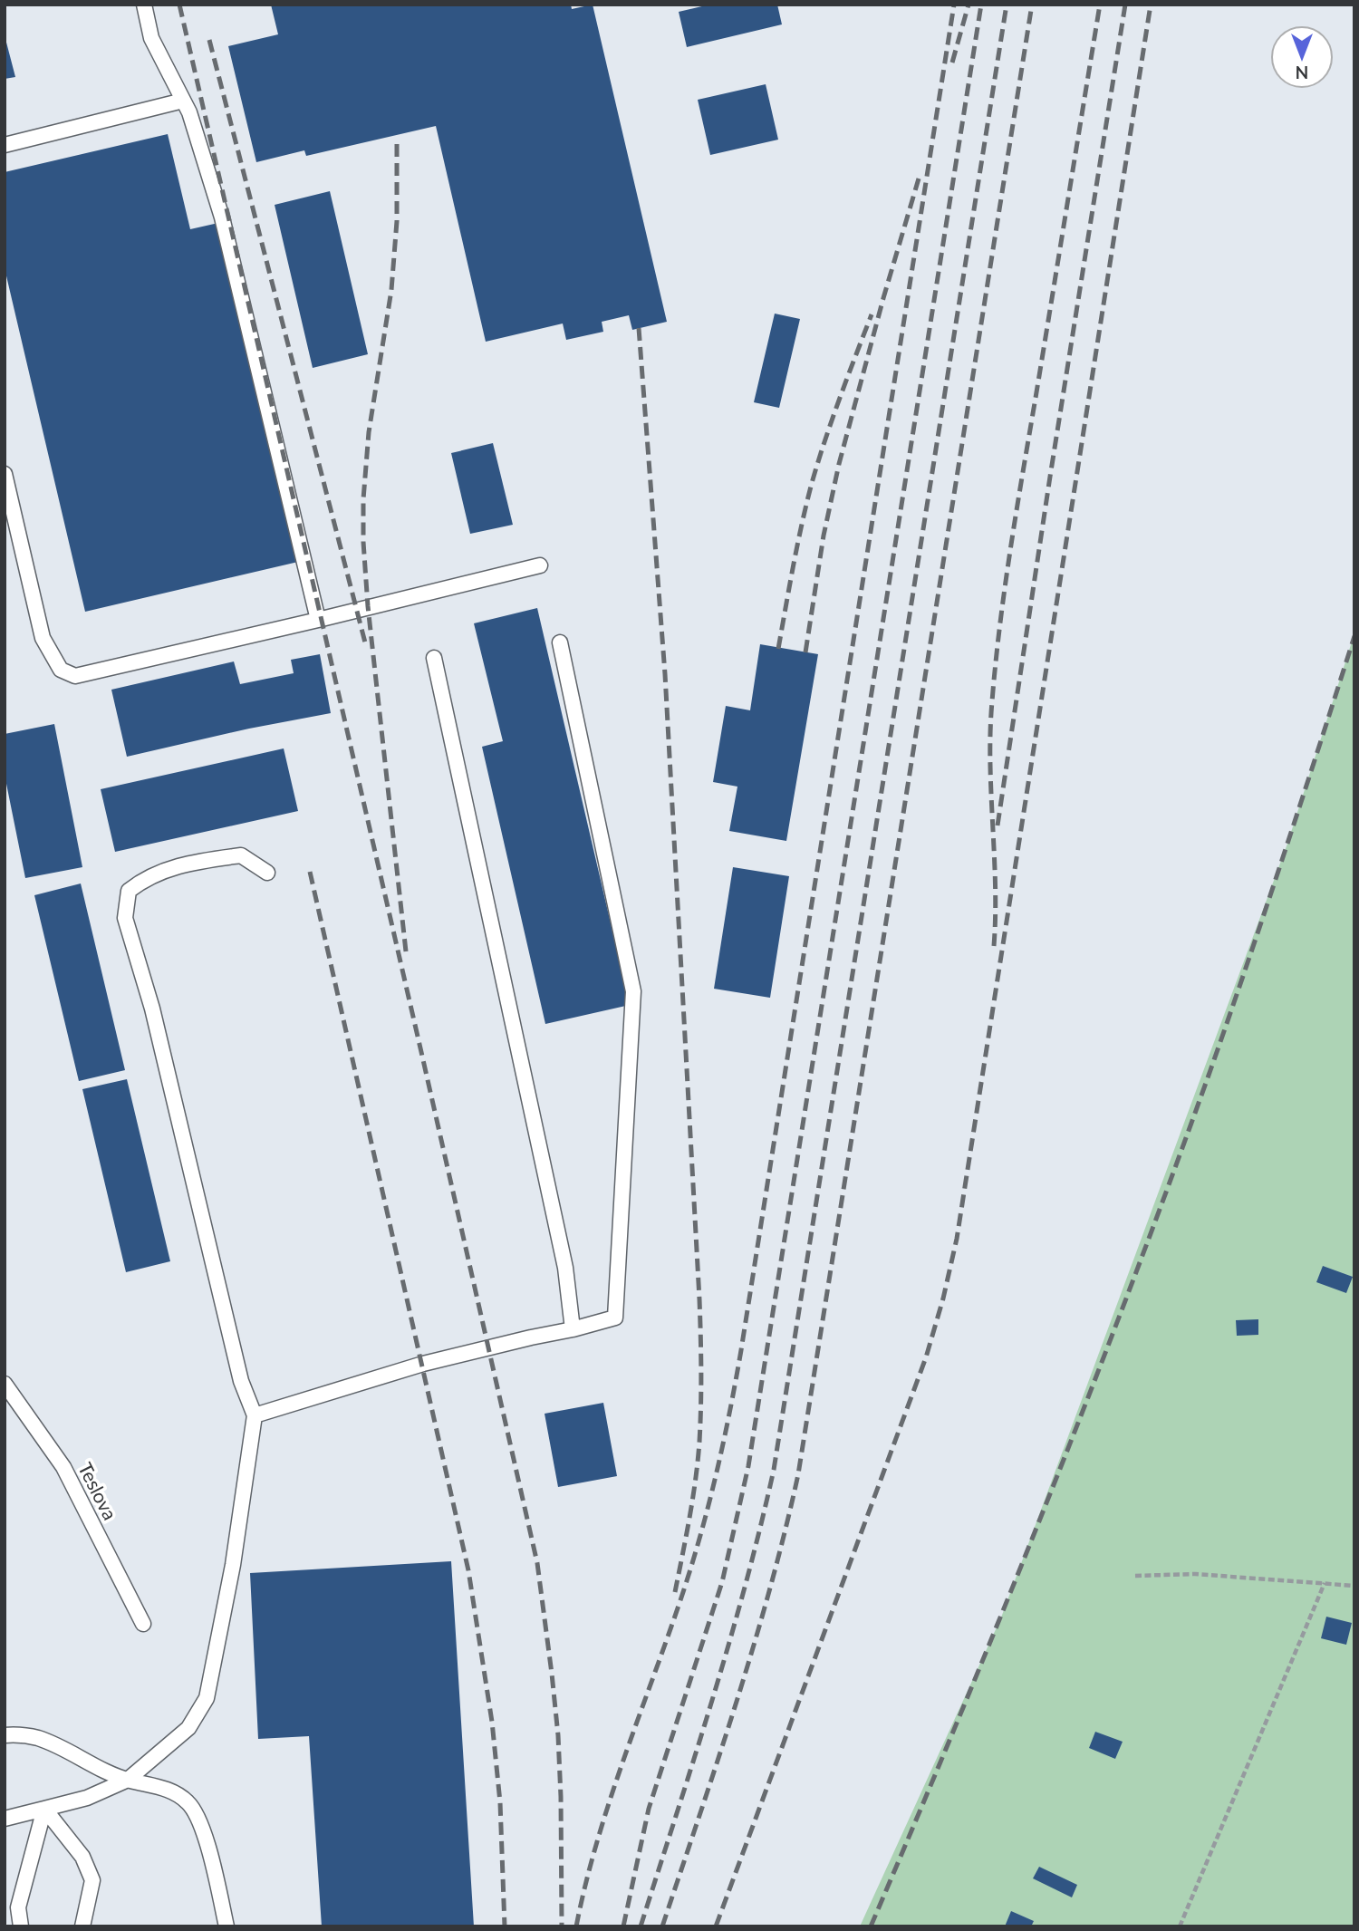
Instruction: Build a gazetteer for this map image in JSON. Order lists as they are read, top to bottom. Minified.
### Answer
{"streets":{"lane":["Teslova"]},"north":"bottom"}
